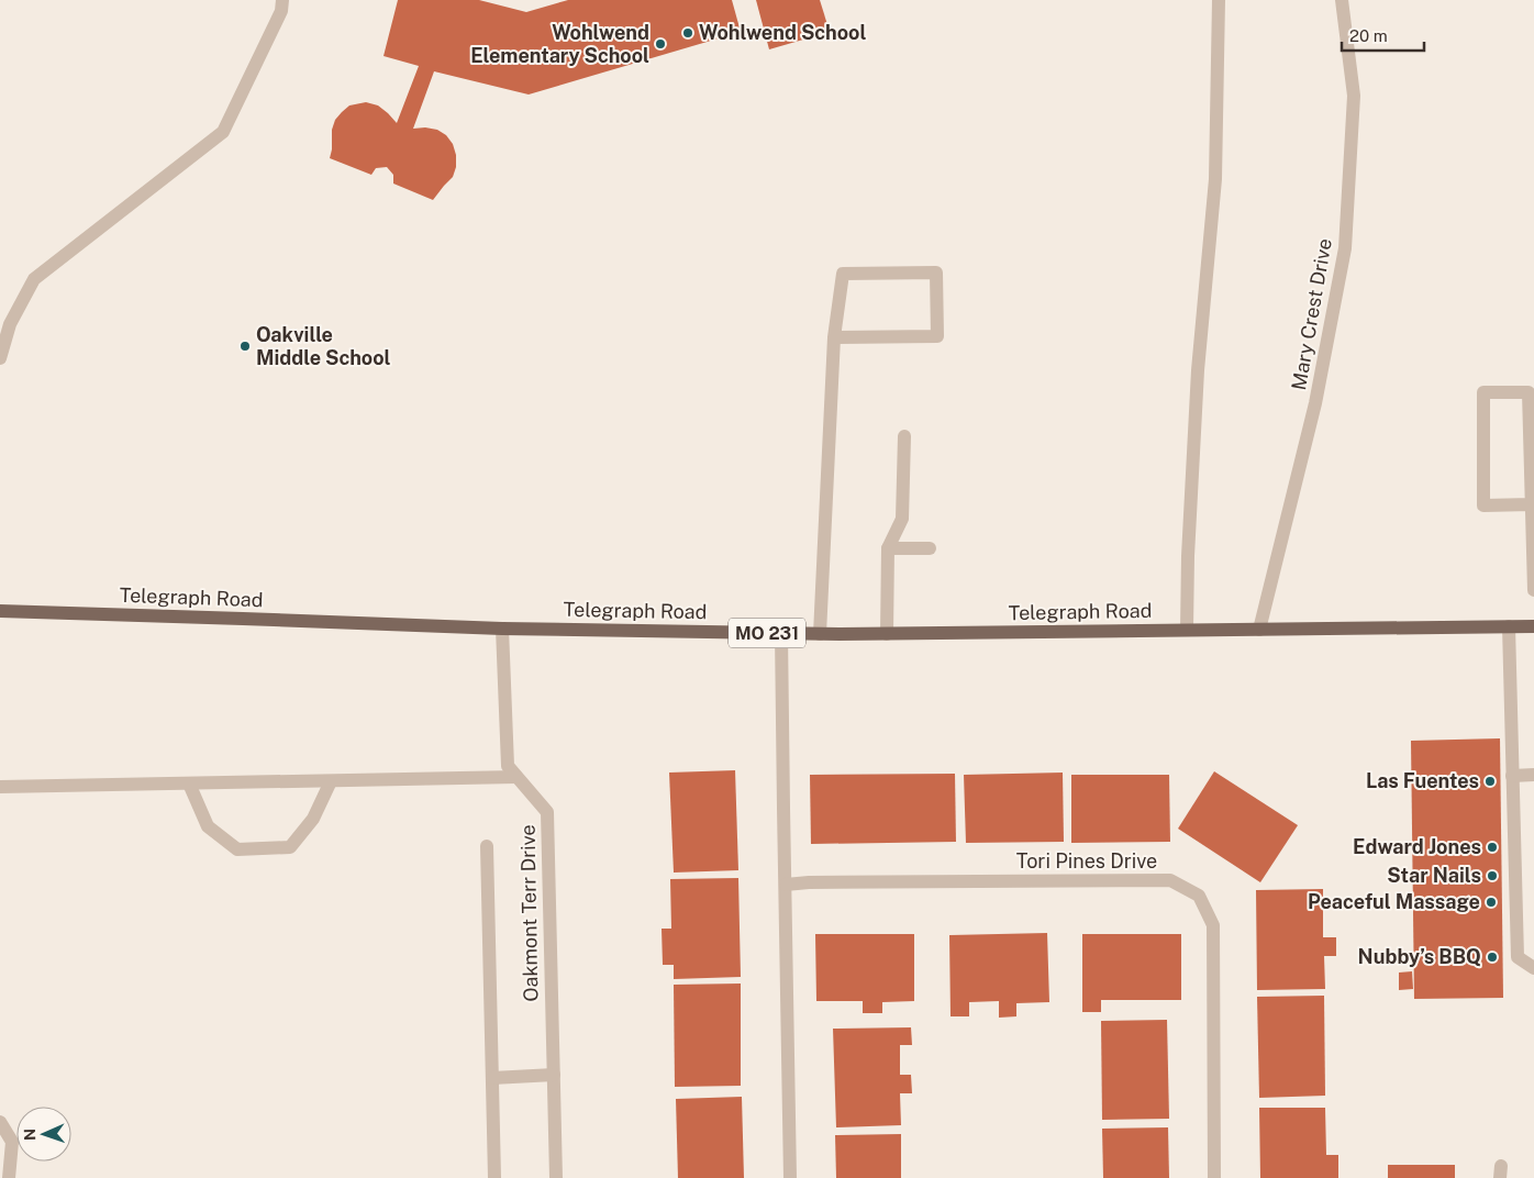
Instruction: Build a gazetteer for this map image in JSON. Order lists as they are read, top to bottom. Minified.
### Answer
{"streets":{"main road":["Telegraph Road","MO 231"],"street":["Mary Crest Drive","Tori Pines Drive","Oakmont Terr Drive"]},"crossings":[["Mary Crest Drive","Telegraph Road"],["Telegraph Road","Oakmont Terr Drive"]],"places":["Wohlwend School","Wohlwend Elementary School","Oakville Middle School","Las Fuentes","Edward Jones","Star Nails","Peaceful Massage","Nubby’s BBQ"],"scale_bar":"20 m","north":"left"}
